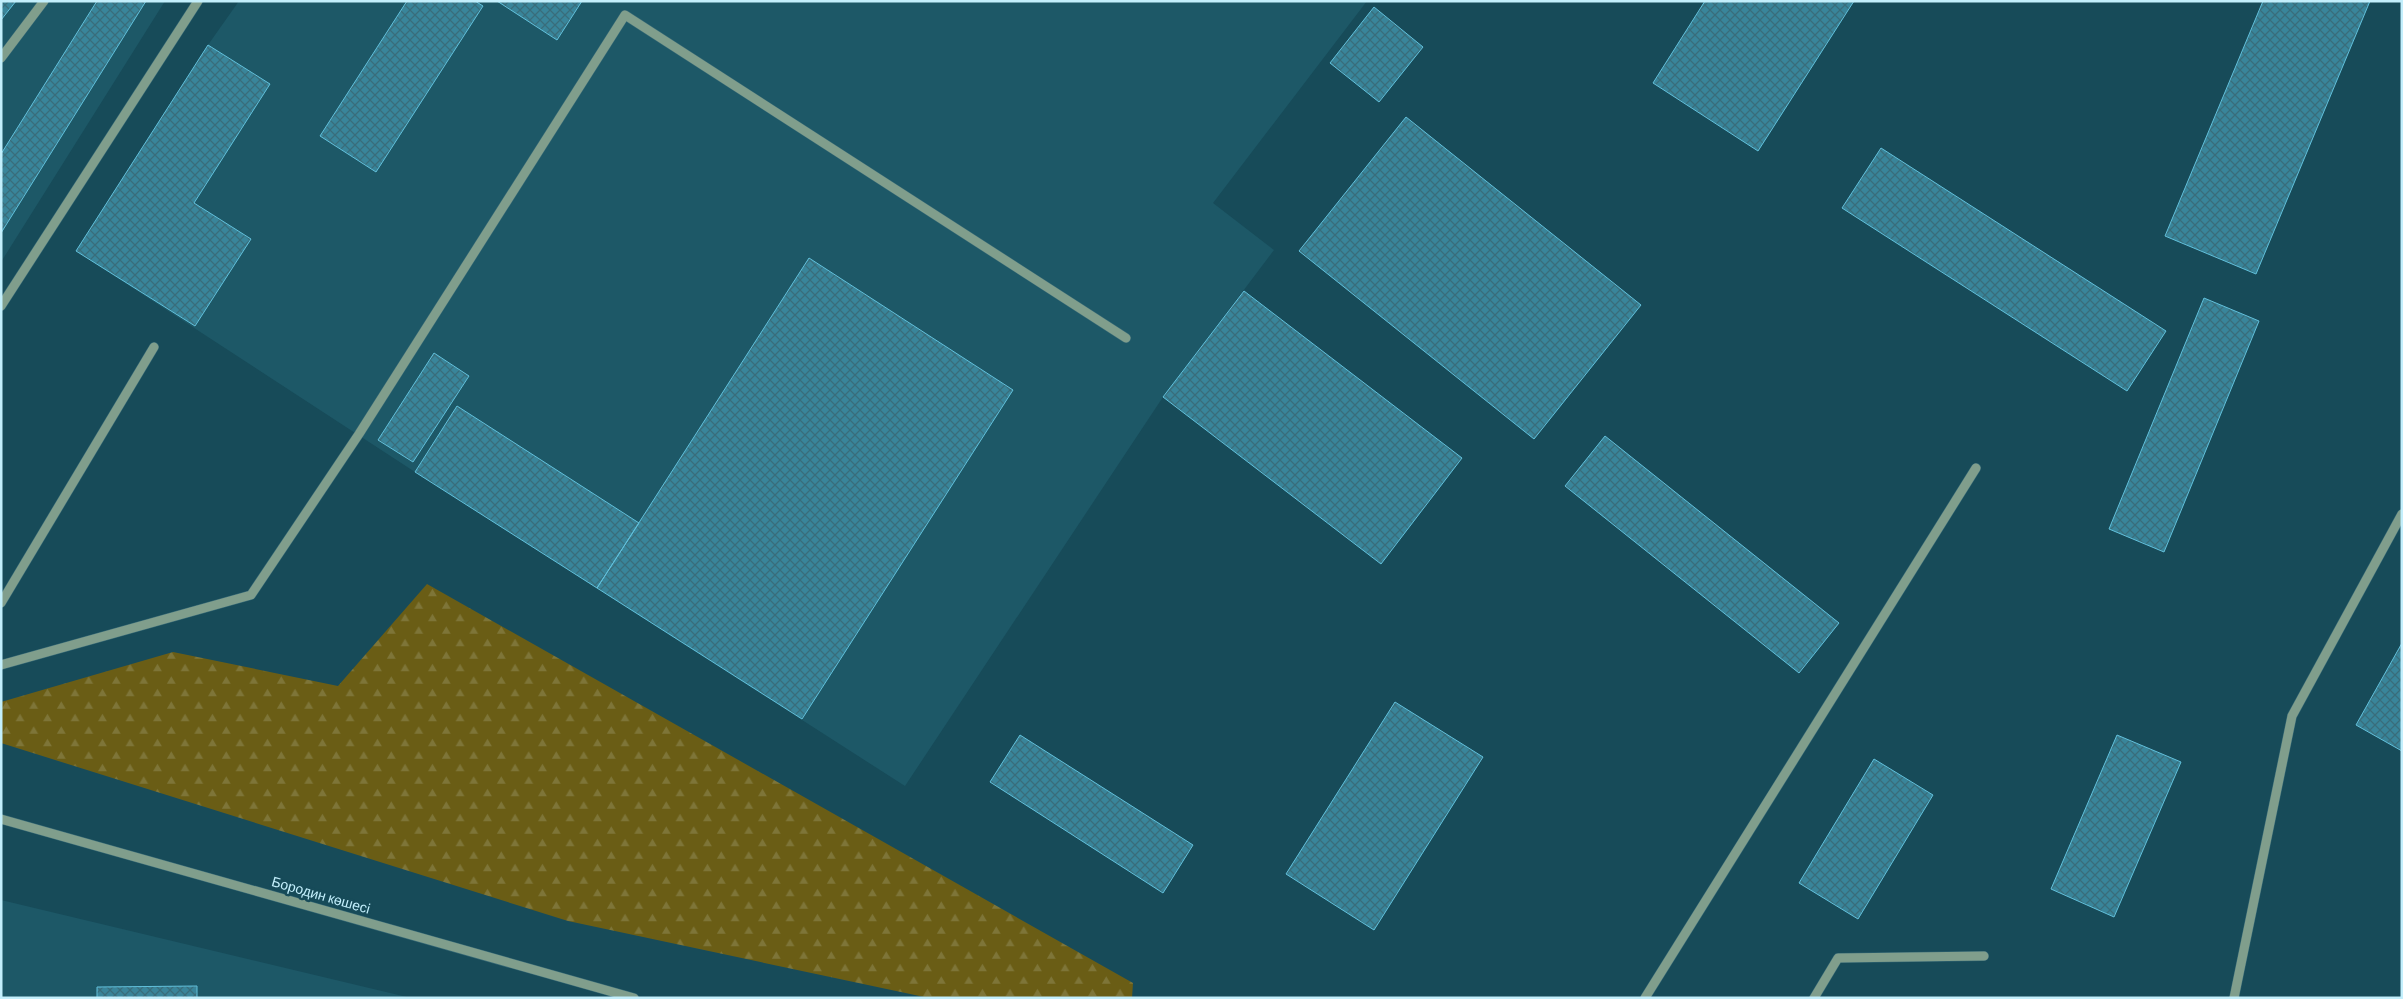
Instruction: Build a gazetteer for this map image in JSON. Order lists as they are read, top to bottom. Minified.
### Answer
{"streets":{"street":["Бородин көшесі"]}}
